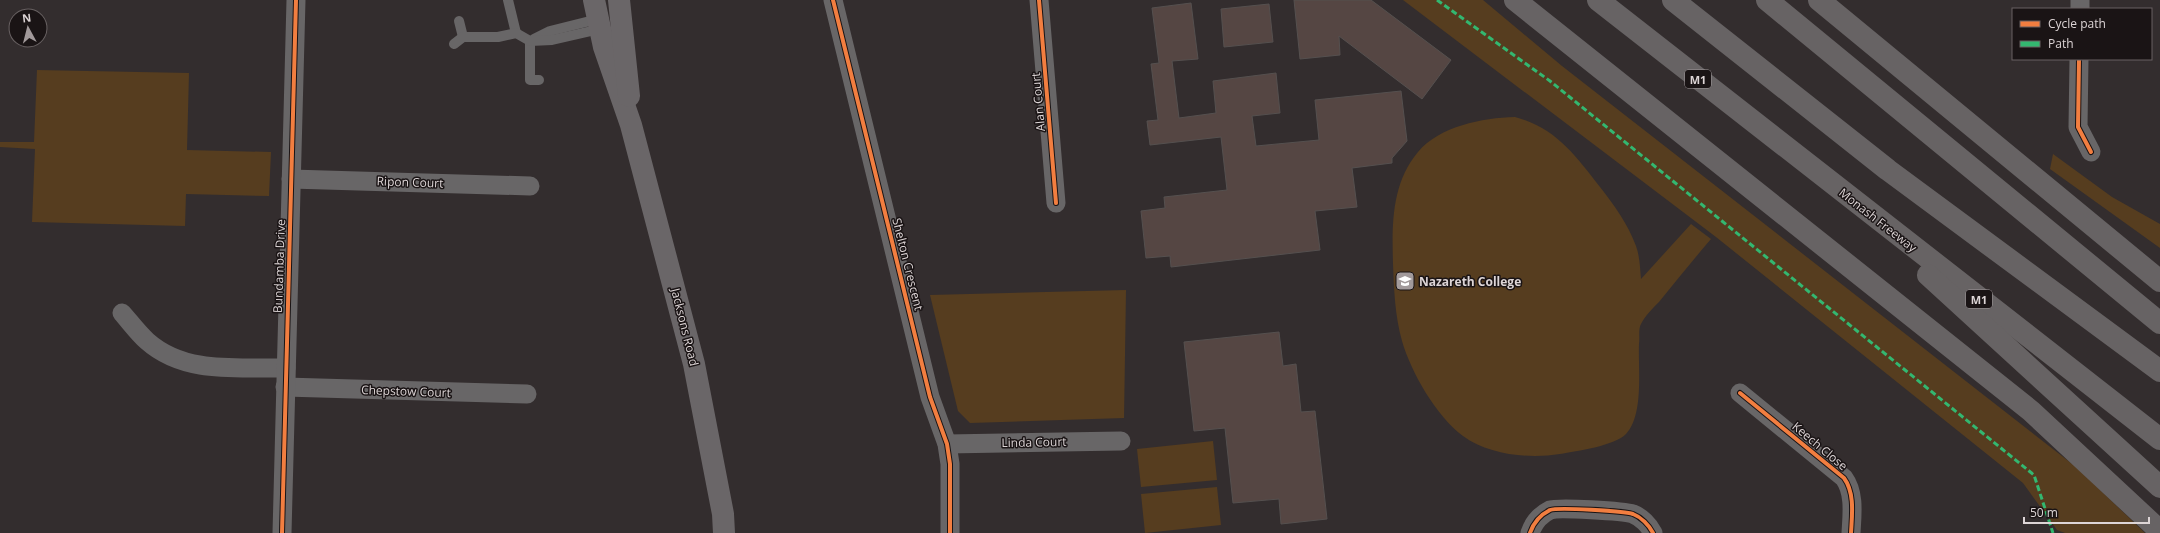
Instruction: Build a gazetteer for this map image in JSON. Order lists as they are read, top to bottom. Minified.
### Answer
{"streets":{"highway":["M1","Monash Freeway"],"main road":["Jacksons Road"],"street":["Alan Court","Ripon Court","Shelton Crescent","Bundamba Drive","Chepstow Court","Linda Court","Keech Close"]},"crossings":[["Ripon Court","Bundamba Drive"],["Shelton Crescent","Linda Court"],["Bundamba Drive","Chepstow Court"]],"places":{"school or university":["Nazareth College"]},"legend":["Cycle path","Path"],"scale_bar":"50 m","north":"top"}
